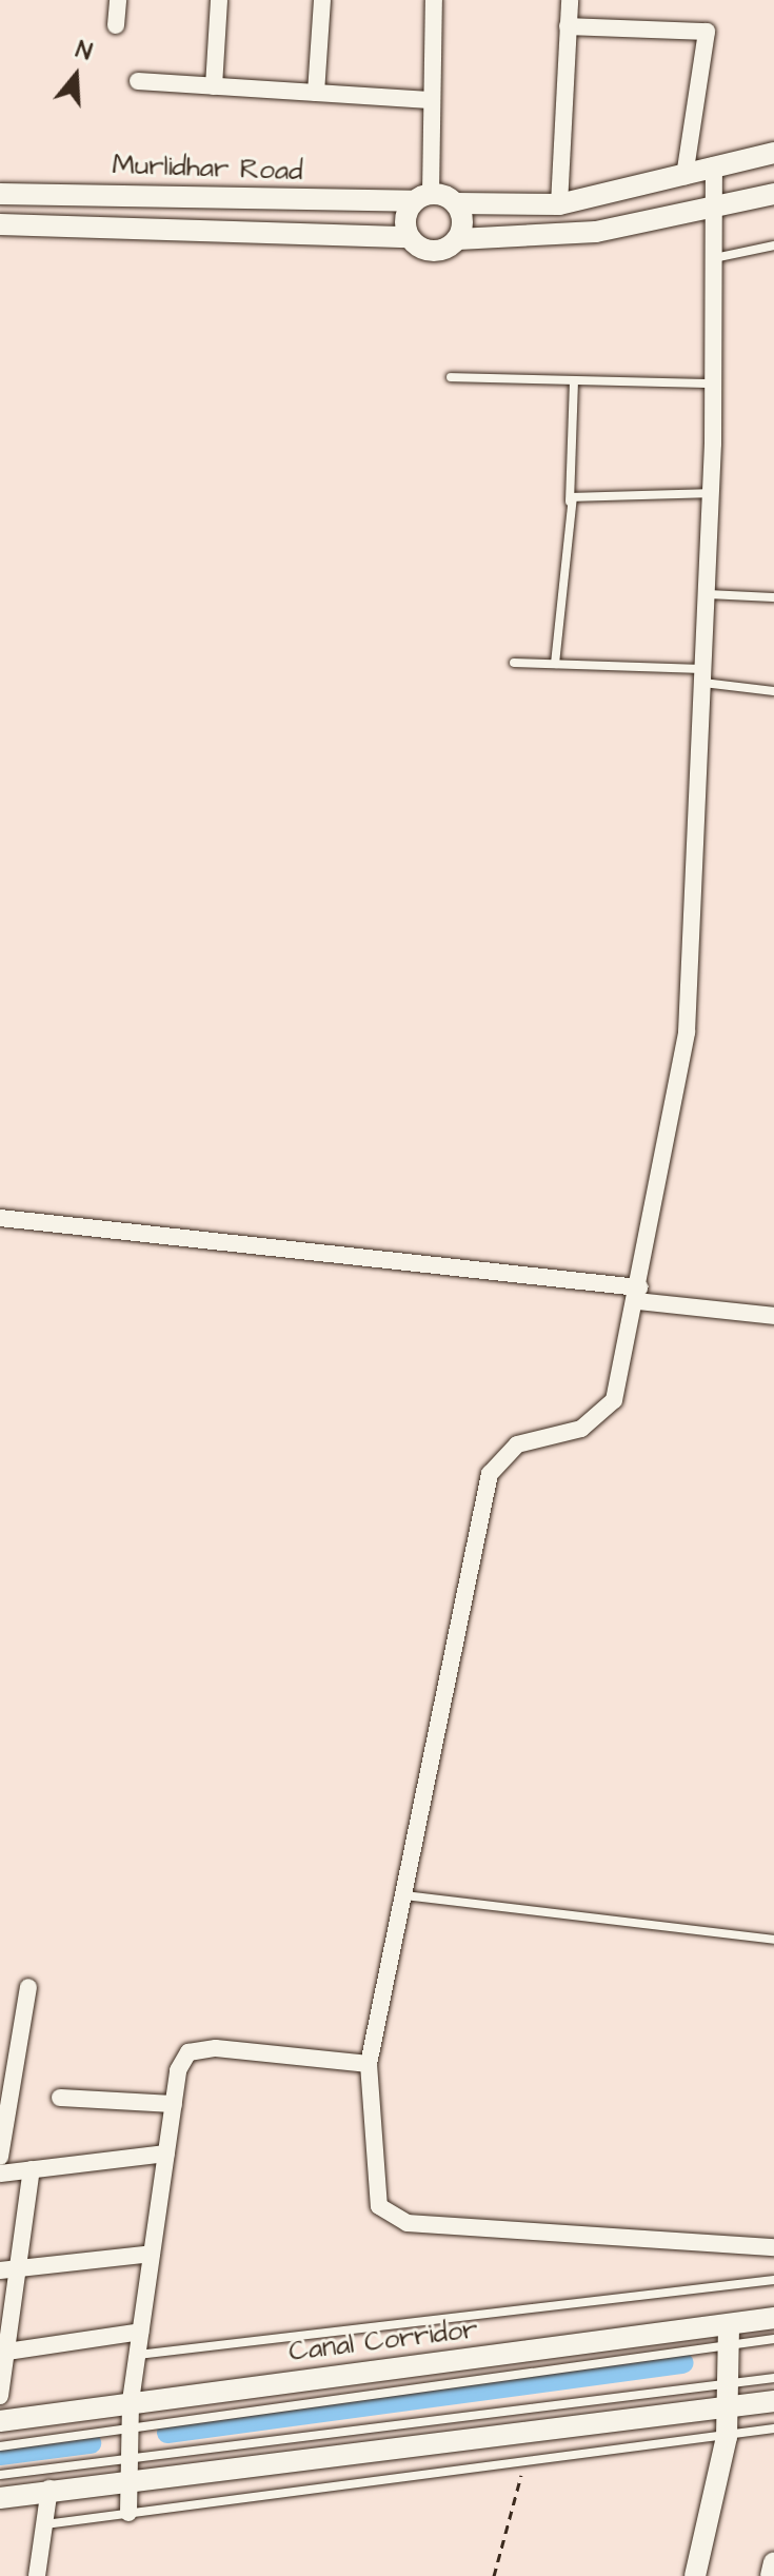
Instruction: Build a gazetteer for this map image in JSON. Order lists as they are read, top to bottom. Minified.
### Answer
{"streets":{"street":["Murlidhar Road","Canal Corridor"]},"north":"top"}
